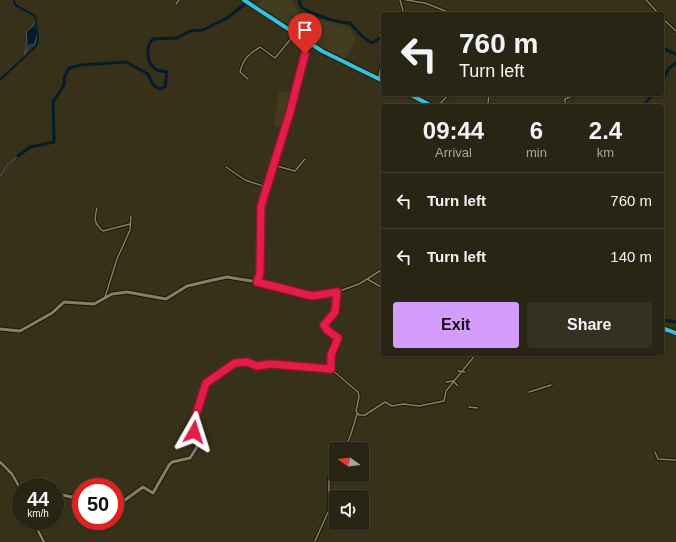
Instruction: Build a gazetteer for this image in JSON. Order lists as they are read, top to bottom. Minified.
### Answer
{"north":"left","page":{"turn":["760 m","Turn left"],"eta":["09:44","Arrival","6","min","2.4","km"],"list":[{"name":"Turn left","value":"760 m"},{"name":"Turn left","value":"140 m"}],"buttons":["Exit","Share"],"speed":"44 km/h","limit":"50"}}
